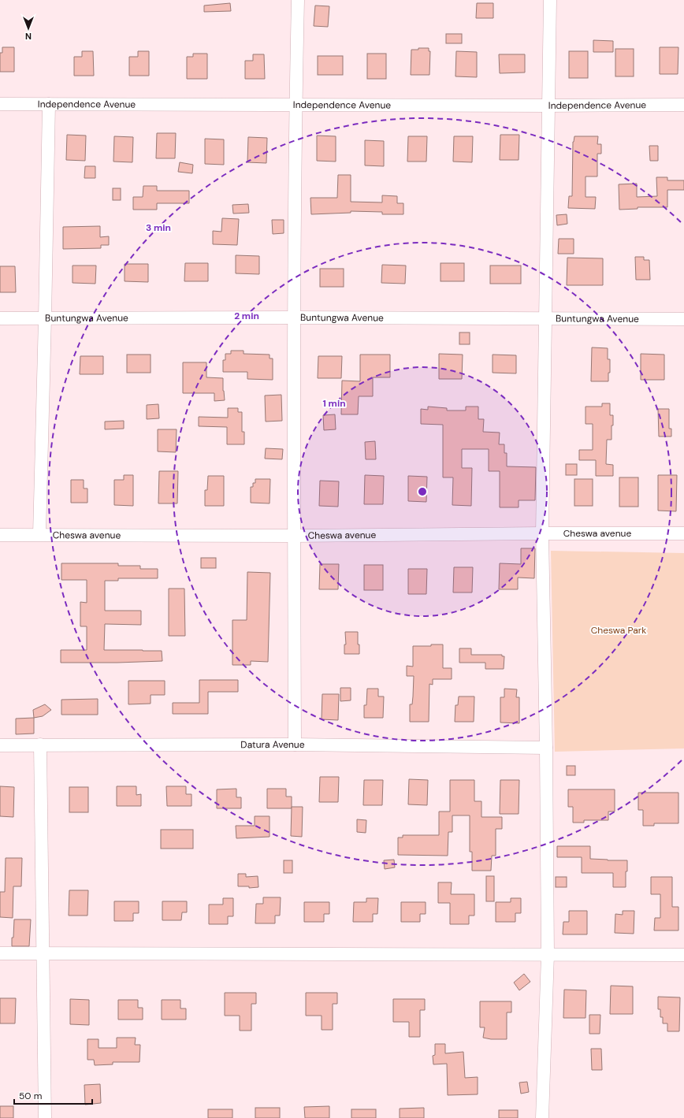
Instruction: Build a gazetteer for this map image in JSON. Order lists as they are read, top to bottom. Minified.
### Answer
{"streets":{"street":["Independence Avenue","Buntungwa Avenue","Cheswa avenue","Datura Avenue"]},"parks":["Cheswa Park"],"scale_bar":"50 m","north":"bottom","rings":["3 min","2 min","1 min"]}
